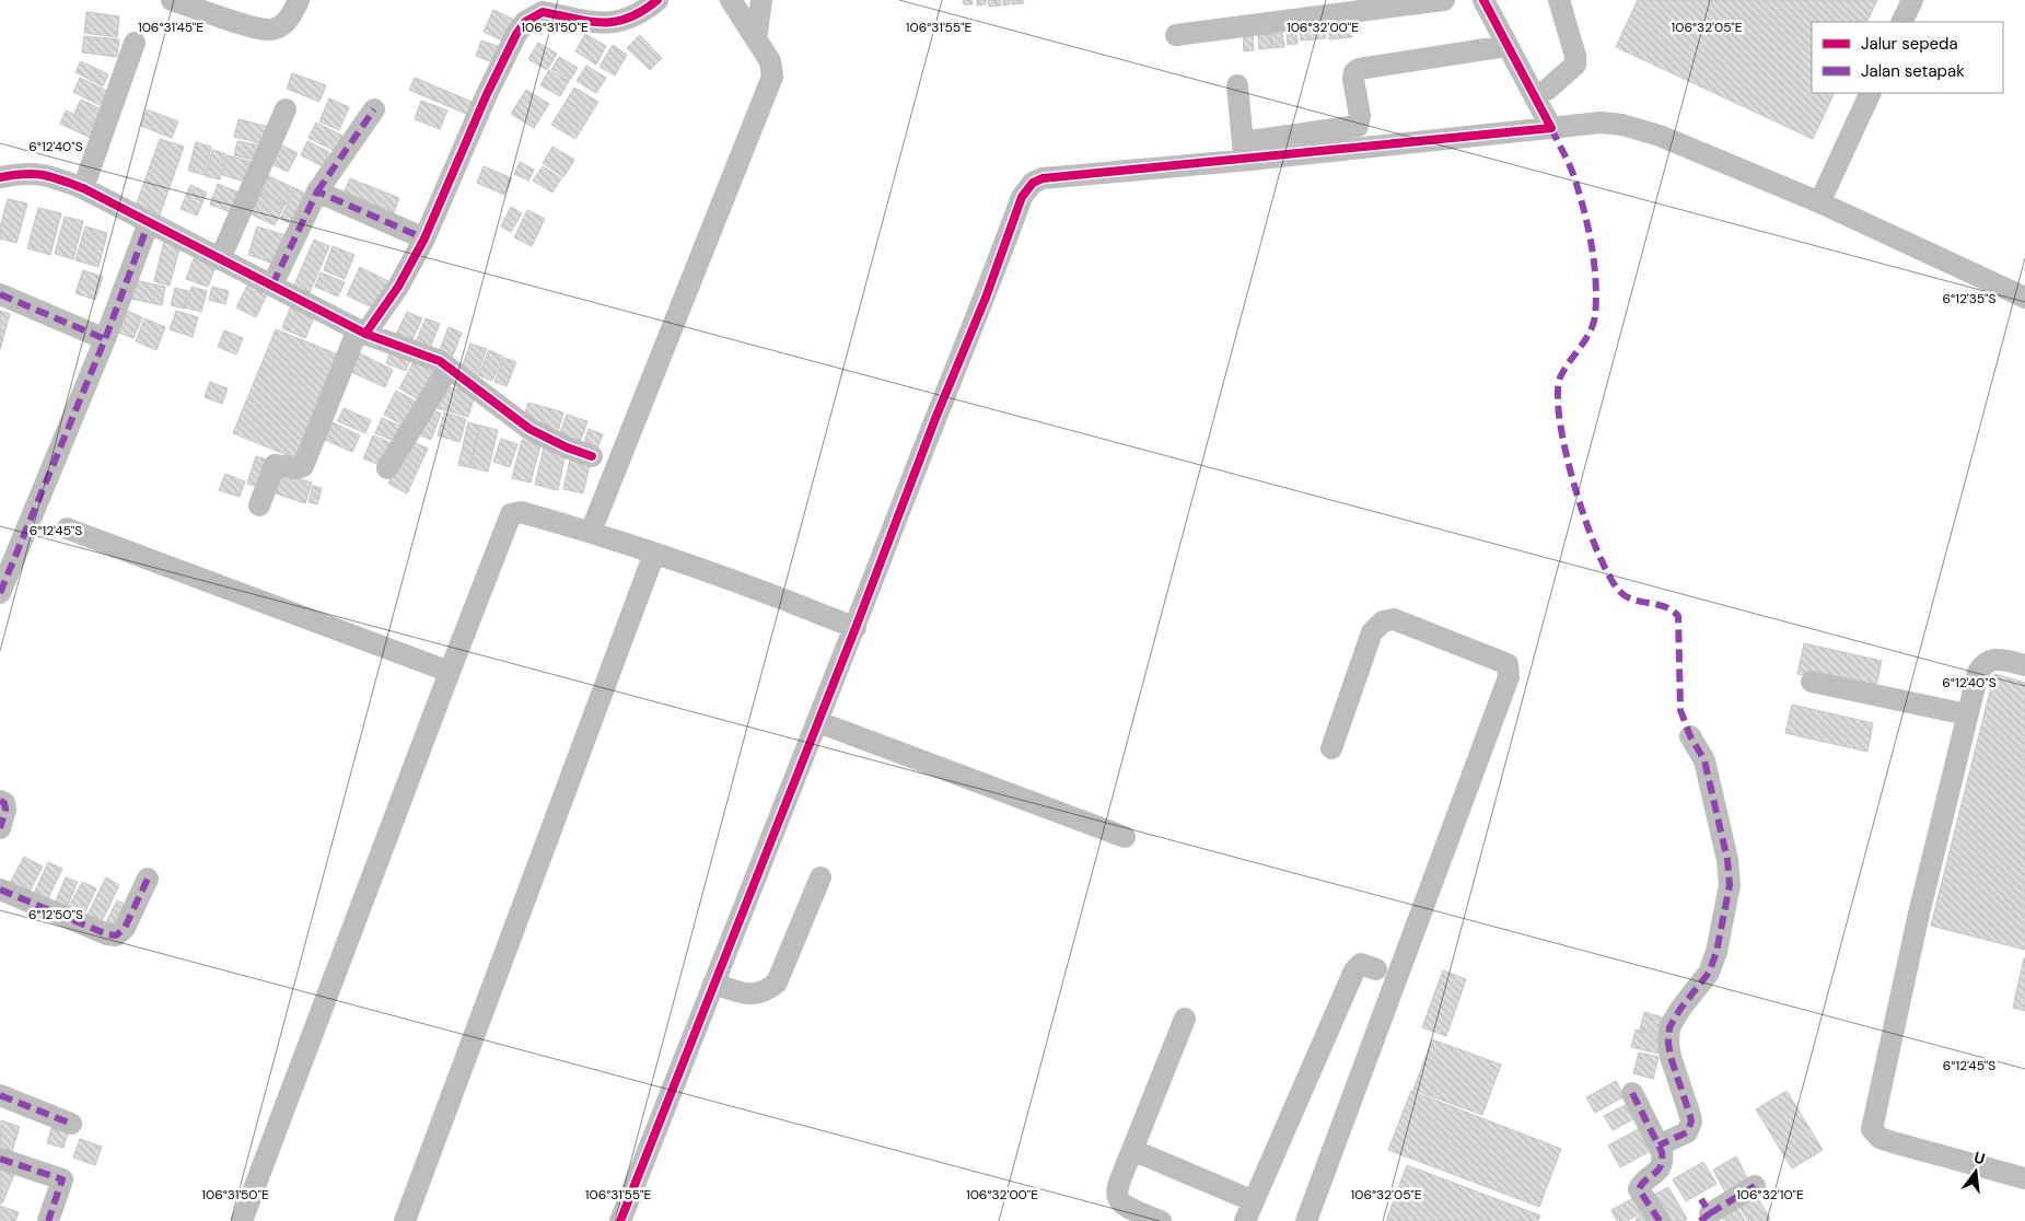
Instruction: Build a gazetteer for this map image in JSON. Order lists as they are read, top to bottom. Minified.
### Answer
{"legend":["Jalur sepeda","Jalan setapak"],"north":"top","coordinates":["106°31'45\"E","106°31'50\"E","106°31'55\"E","106°32'00\"E","106°32'05\"E","6°12'40\"S","6°12'35\"S","6°12'45\"S","6°12'50\"S","106°32'10\"E"]}
